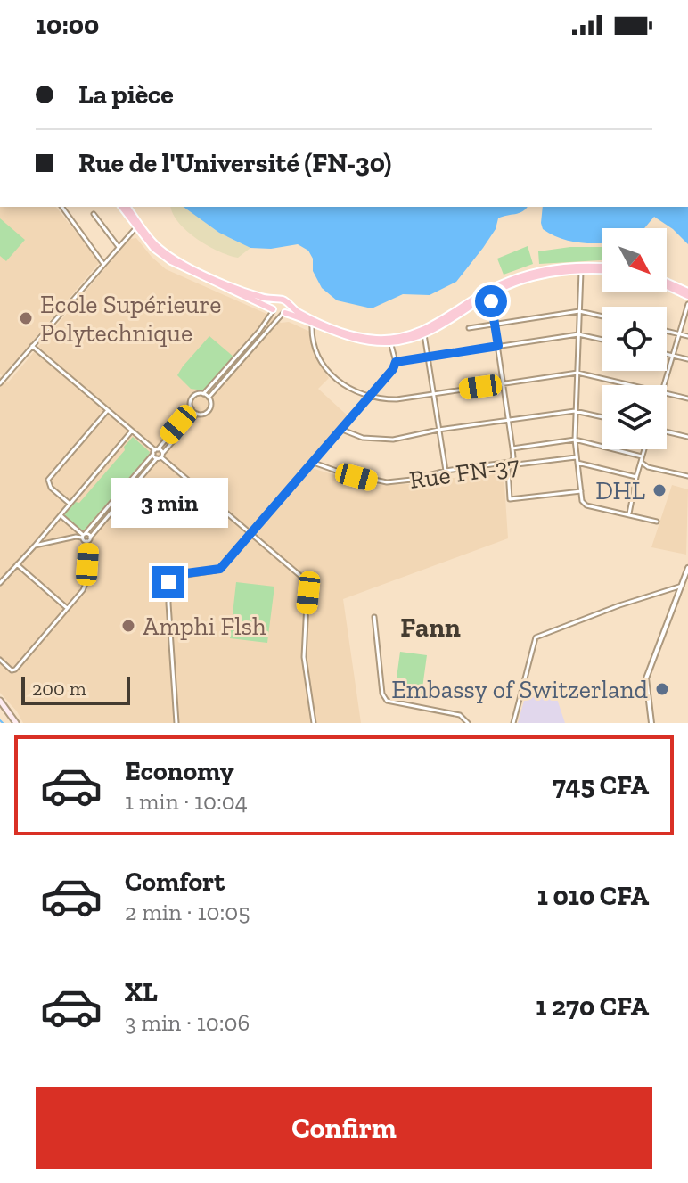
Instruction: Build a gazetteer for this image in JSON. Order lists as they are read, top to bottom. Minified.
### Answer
{"streets":{"street":["Rue FN-37"]},"districts":["Fann"],"places":["Ecole Supérieure Polytechnique","DHL","Amphi Flsh","Embassy of Switzerland"],"scale_bar":"200 m","north":"bottom right","page":{"status":"10:00","banner":["La pièce","Rue de l'Université (FN-30)"],"bubble":"3 min","scale":"200 m","list":[{"name":"Economy","note":"1 min · 10:04","value":"745 CFA"},{"name":"Comfort","note":"2 min · 10:05","value":"1 010 CFA"},{"name":"XL","note":"3 min · 10:06","value":"1 270 CFA"}],"buttons":"Confirm"}}
